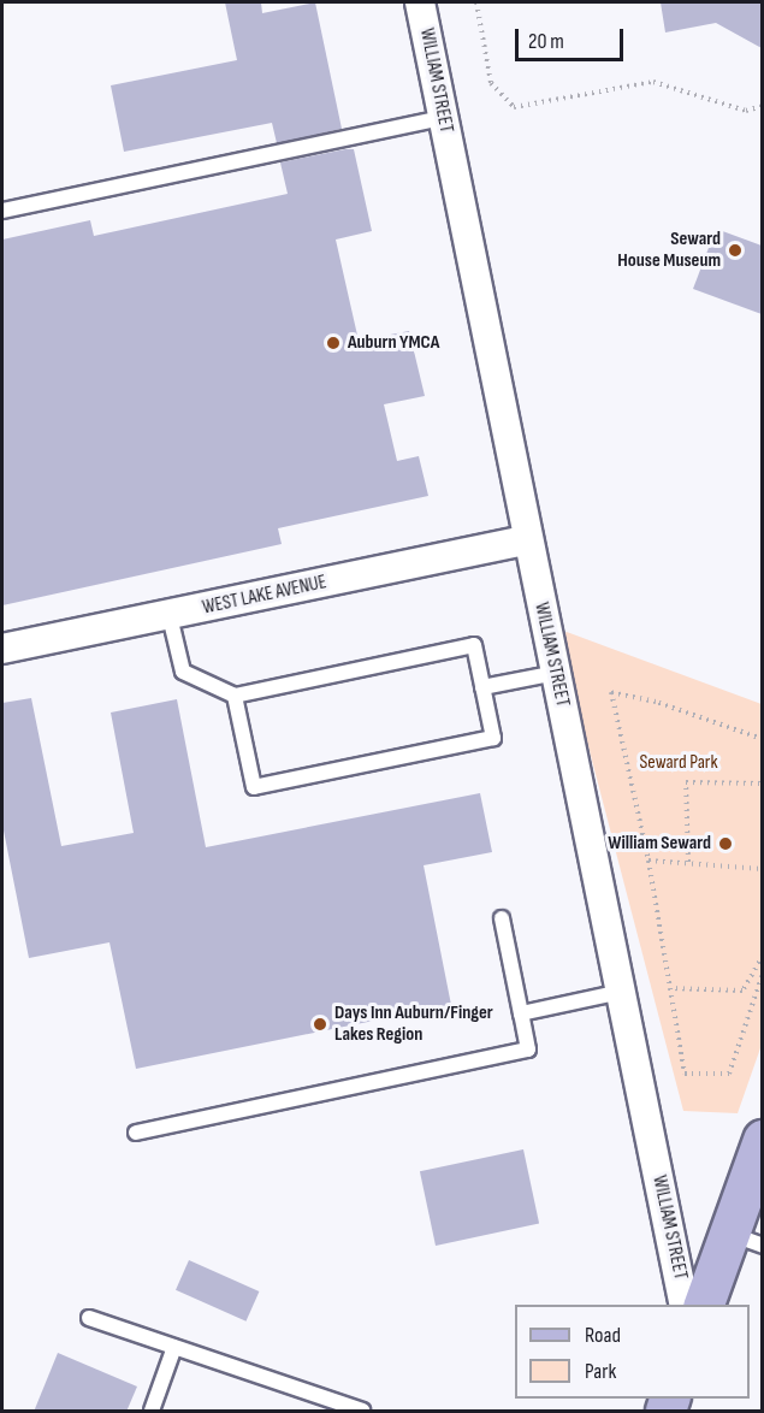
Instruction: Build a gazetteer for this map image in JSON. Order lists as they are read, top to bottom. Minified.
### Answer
{"streets":{"street":["WILLIAM STREET","WEST LAKE AVENUE"]},"crossings":[["WILLIAM STREET","WEST LAKE AVENUE"]],"parks":["Seward Park"],"places":["Seward House Museum","Auburn YMCA","William Seward","Days Inn Auburn/Finger Lakes Region"],"legend":["Road","Park"],"scale_bar":"20 m"}
